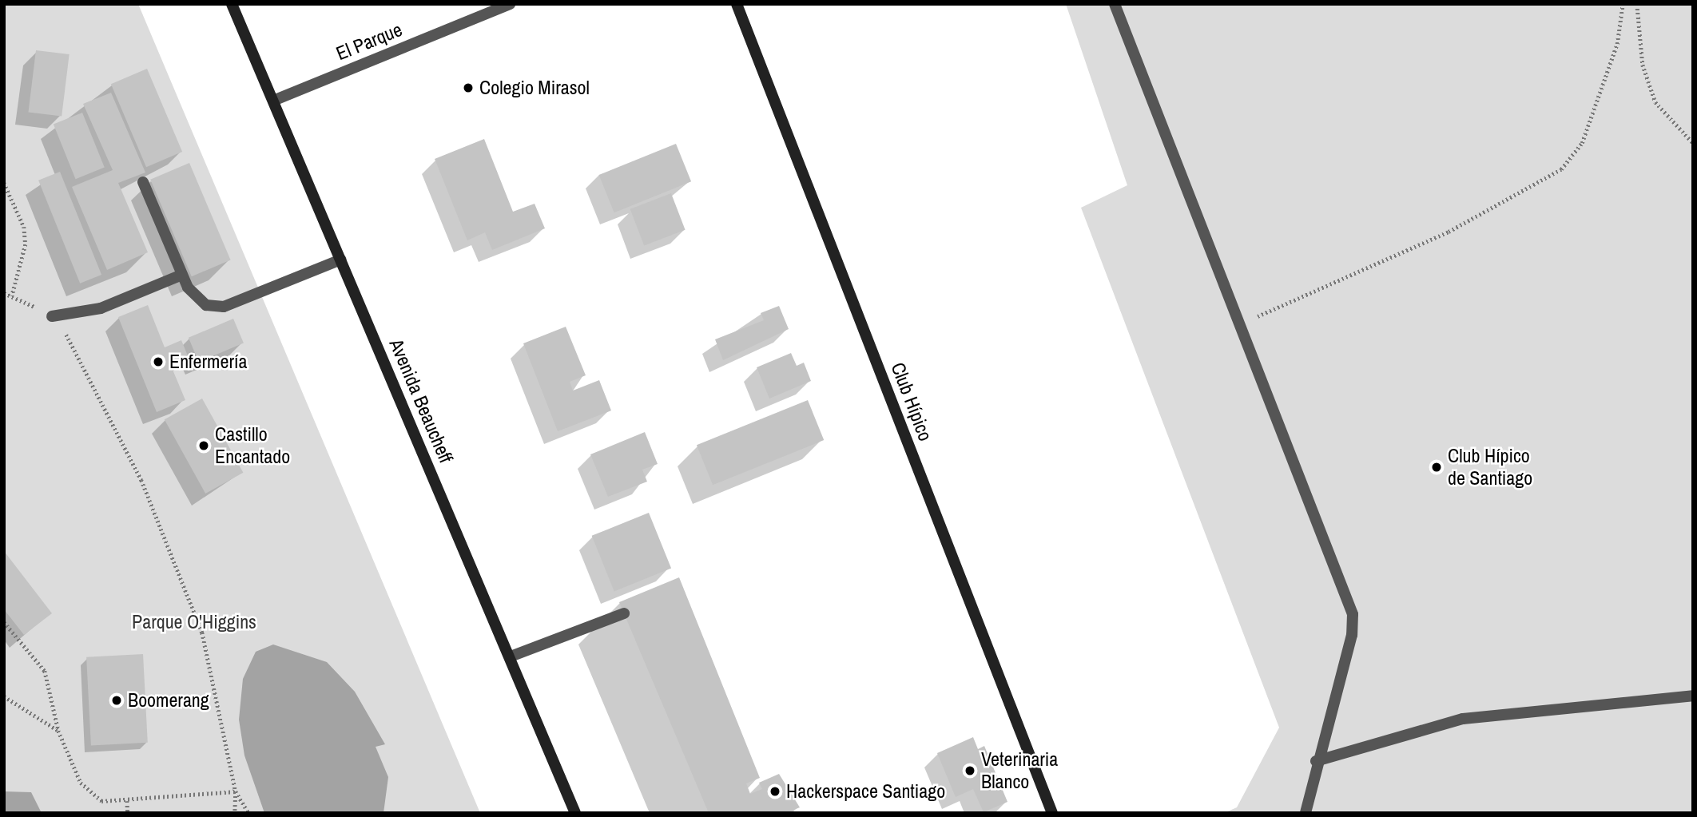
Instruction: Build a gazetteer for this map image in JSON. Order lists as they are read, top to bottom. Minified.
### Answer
{"streets":{"main road":["Avenida Beaucheff","Club Hípico"],"street":["El Parque"]},"crossings":[["El Parque","Avenida Beaucheff"]],"parks":["Parque O'Higgins"],"places":["Colegio Mirasol","Enfermería","Castillo Encantado","Club Hípico de Santiago","Boomerang","Veterinaria Blanco","Hackerspace Santiago"]}
